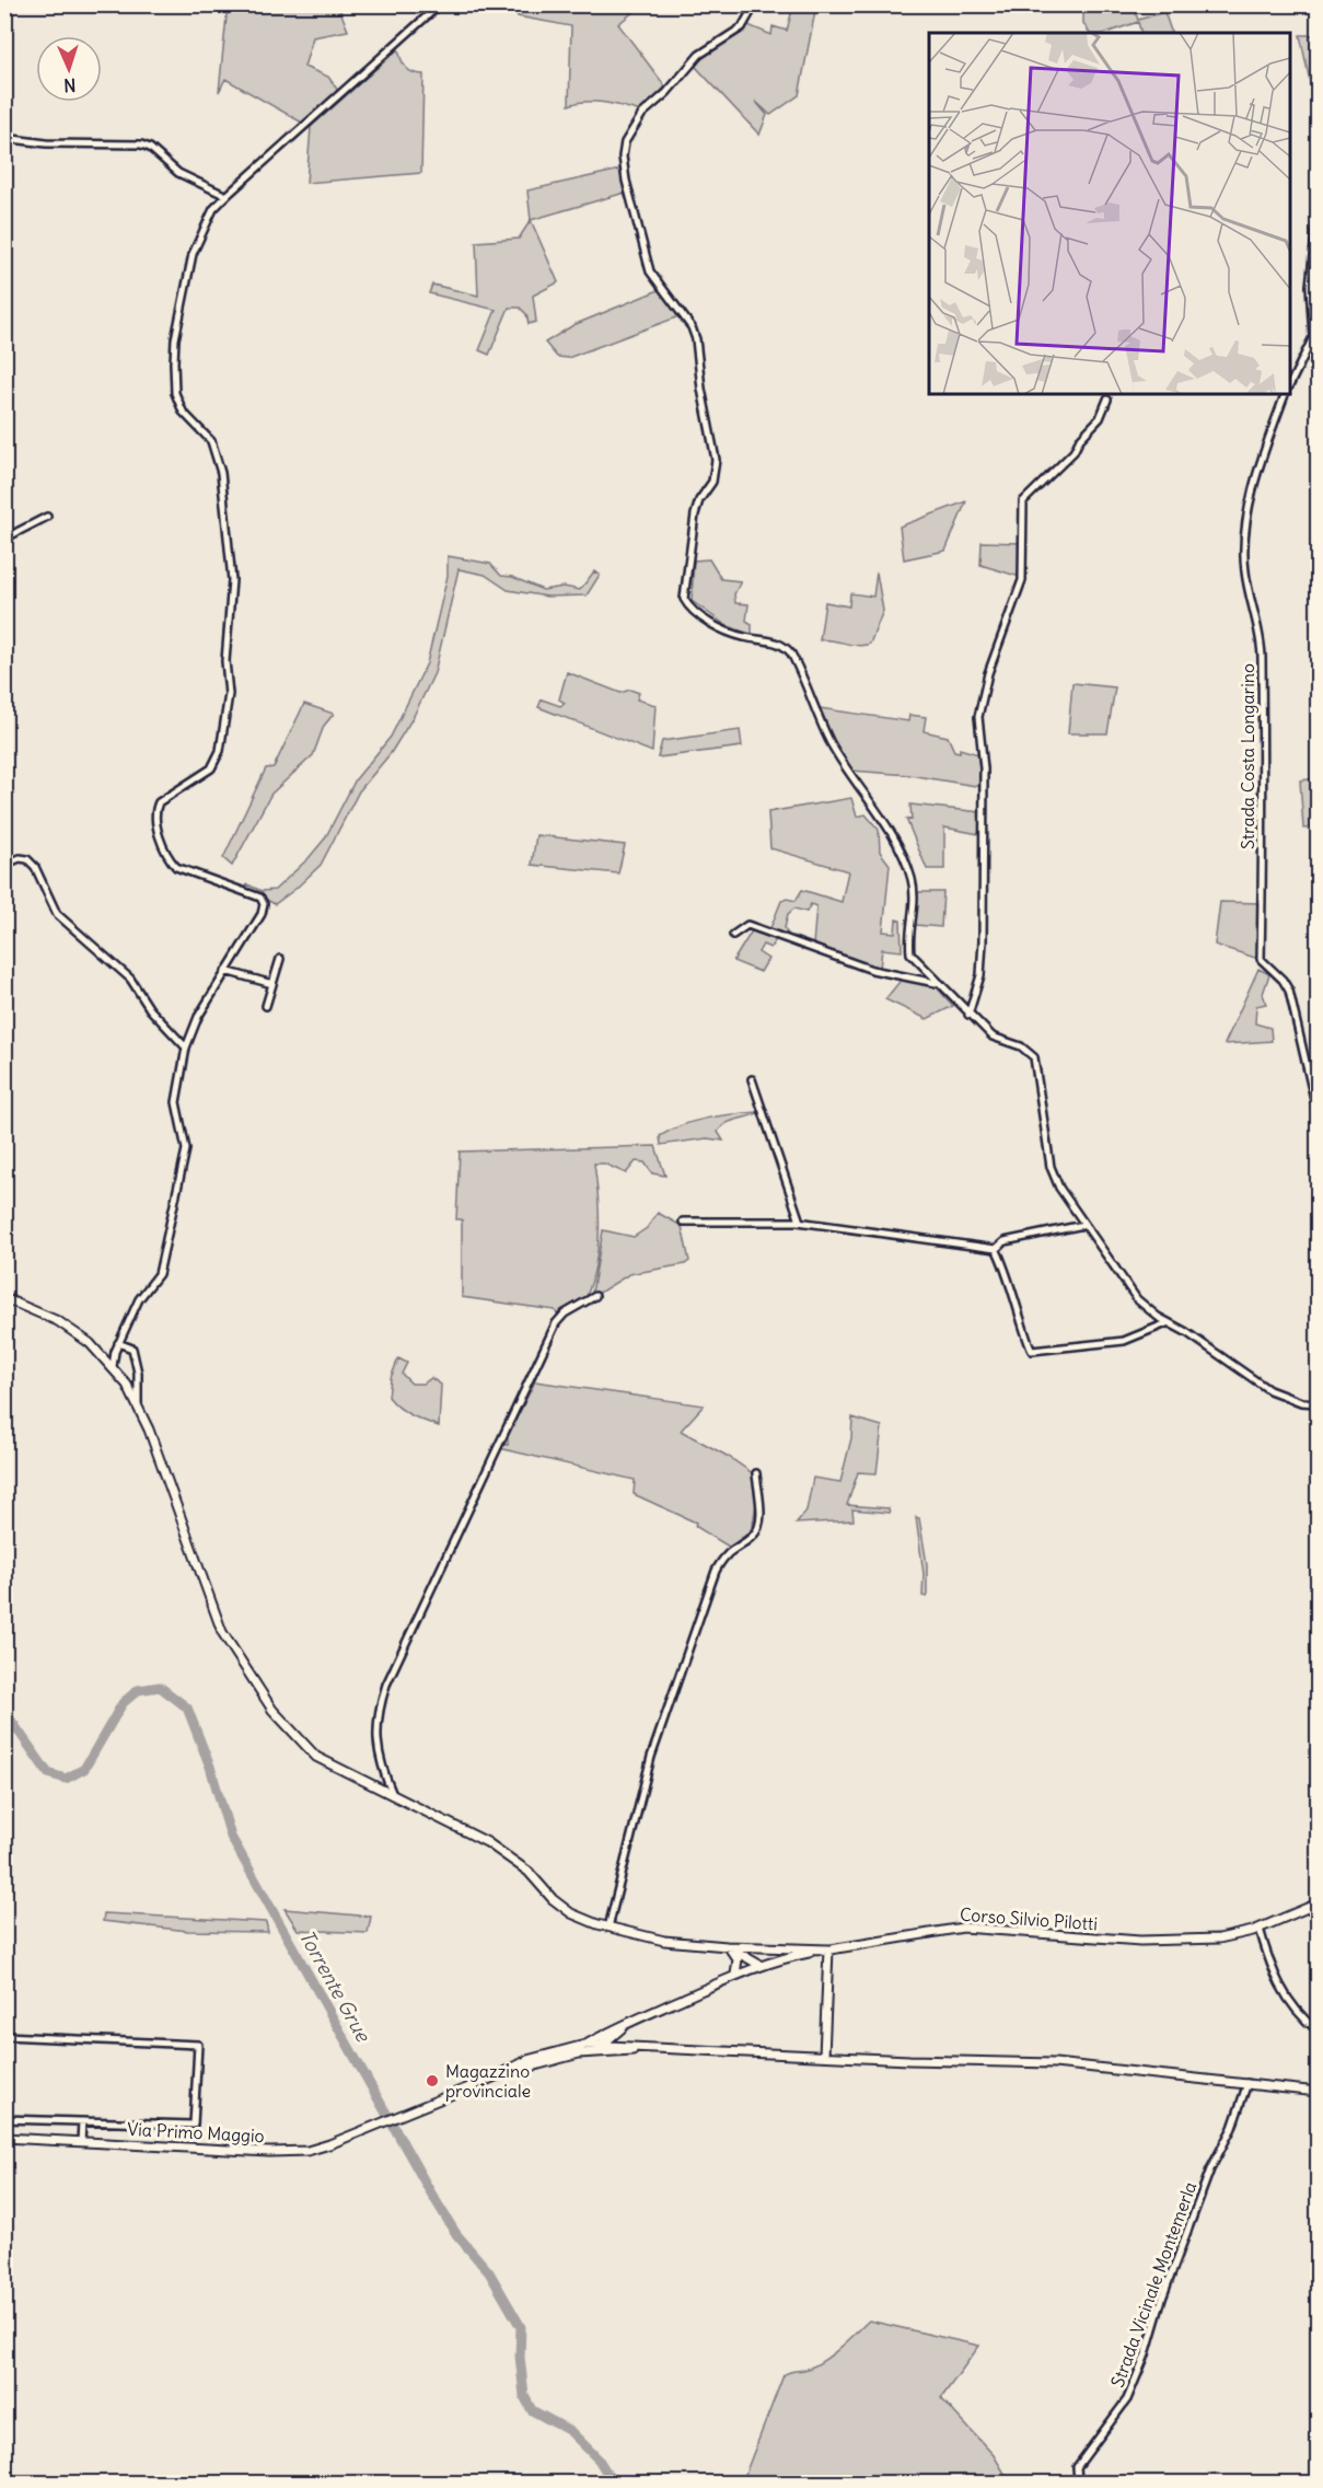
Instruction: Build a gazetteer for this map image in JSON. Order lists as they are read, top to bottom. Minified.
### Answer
{"streets":{"main road":["Corso Silvio Pilotti","Via Primo Maggio"],"street":["Strada Costa Longarino","Strada Vicinale Montemerla"]},"water":["Torrente Grue"],"places":["Magazzino provinciale"],"north":"bottom"}
